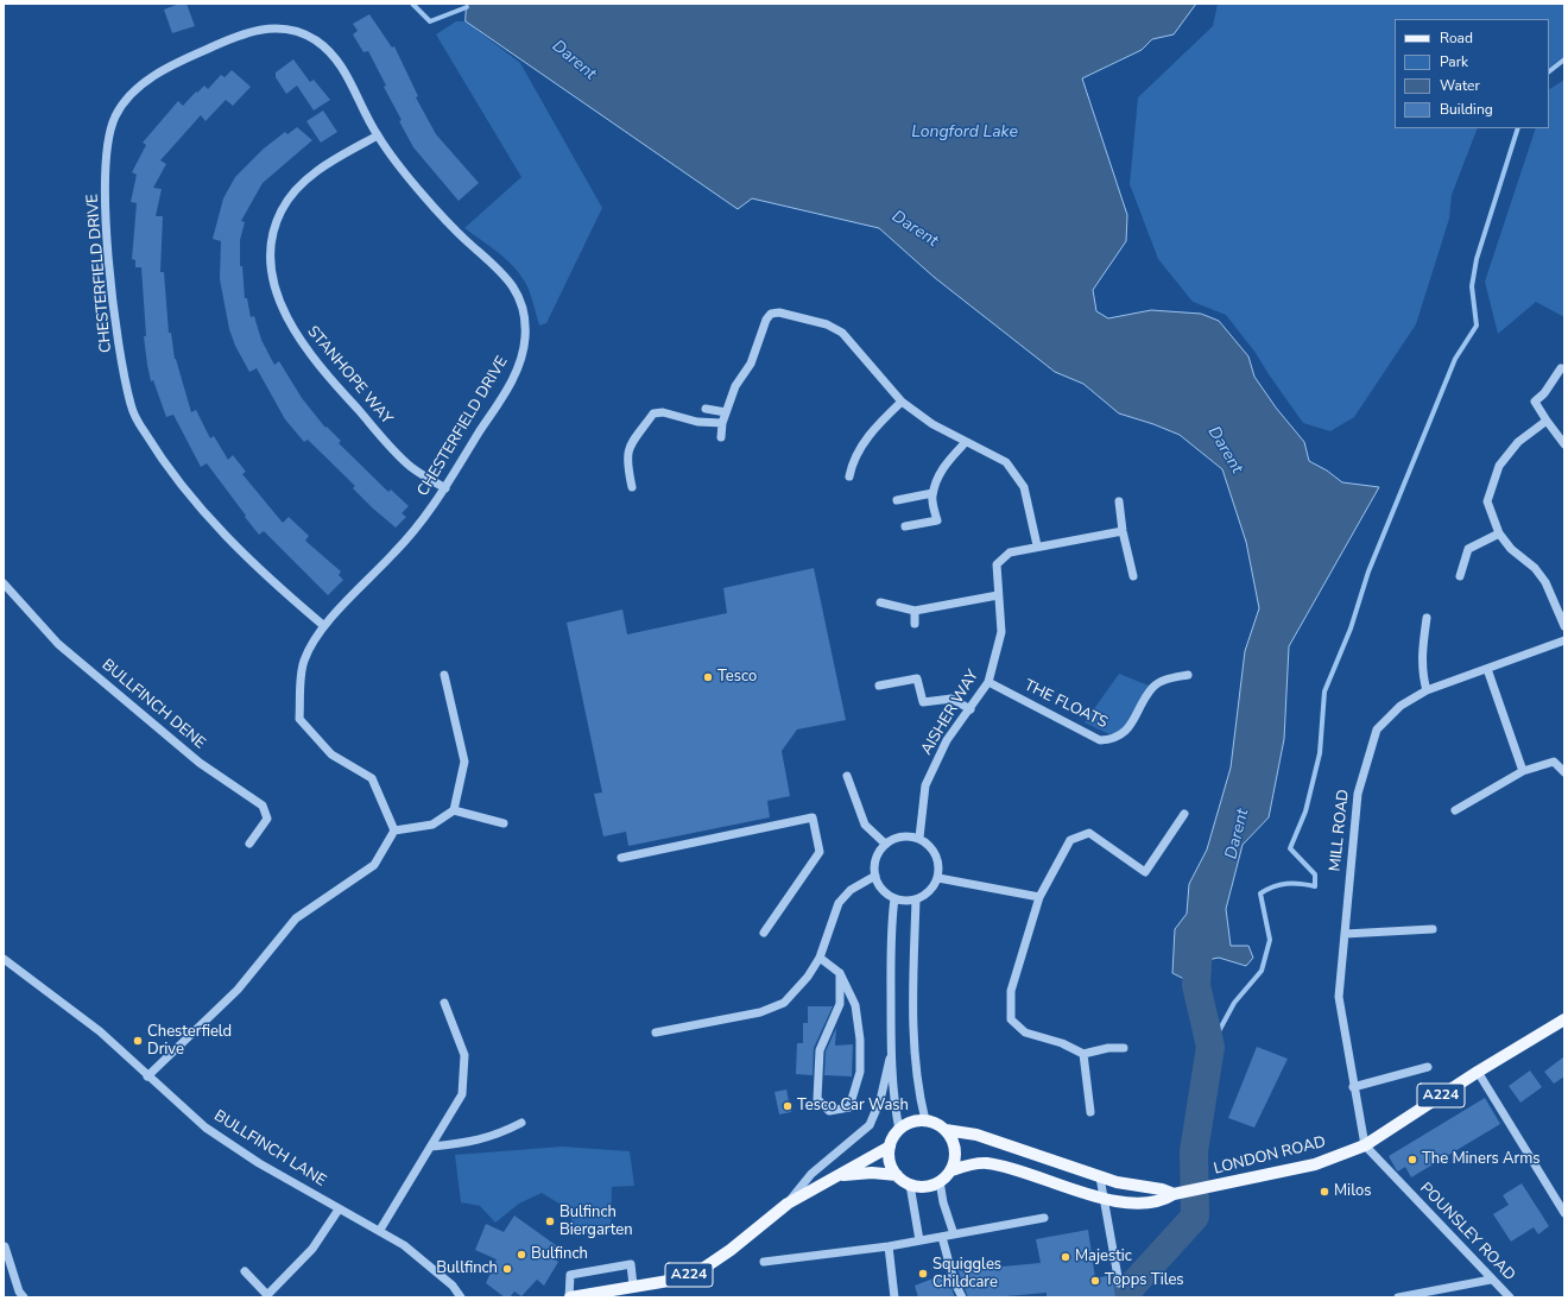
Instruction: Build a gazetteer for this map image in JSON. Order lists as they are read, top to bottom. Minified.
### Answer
{"streets":{"main road":["A224","LONDON ROAD"],"street":["CHESTERFIELD DRIVE","STANHOPE WAY","BULLFINCH DENE","THE FLOATS","AISHER WAY","MILL ROAD","BULLFINCH LANE","POUNSLEY ROAD"]},"crossings":[["CHESTERFIELD DRIVE","STANHOPE WAY"],["THE FLOATS","AISHER WAY"],["MILL ROAD","LONDON ROAD"],["MILL ROAD","POUNSLEY ROAD"],["A224","LONDON ROAD"],["LONDON ROAD","POUNSLEY ROAD"]],"water":["Darent","Longford Lake"],"places":["Tesco","Chesterfield Drive","Tesco Car Wash","The Miners Arms","Milos","Bulfinch Biergarten","Bulfinch","Majestic","Bullfinch","Squiggles Childcare","Topps Tiles"],"legend":["Road","Park","Water","Building"]}
